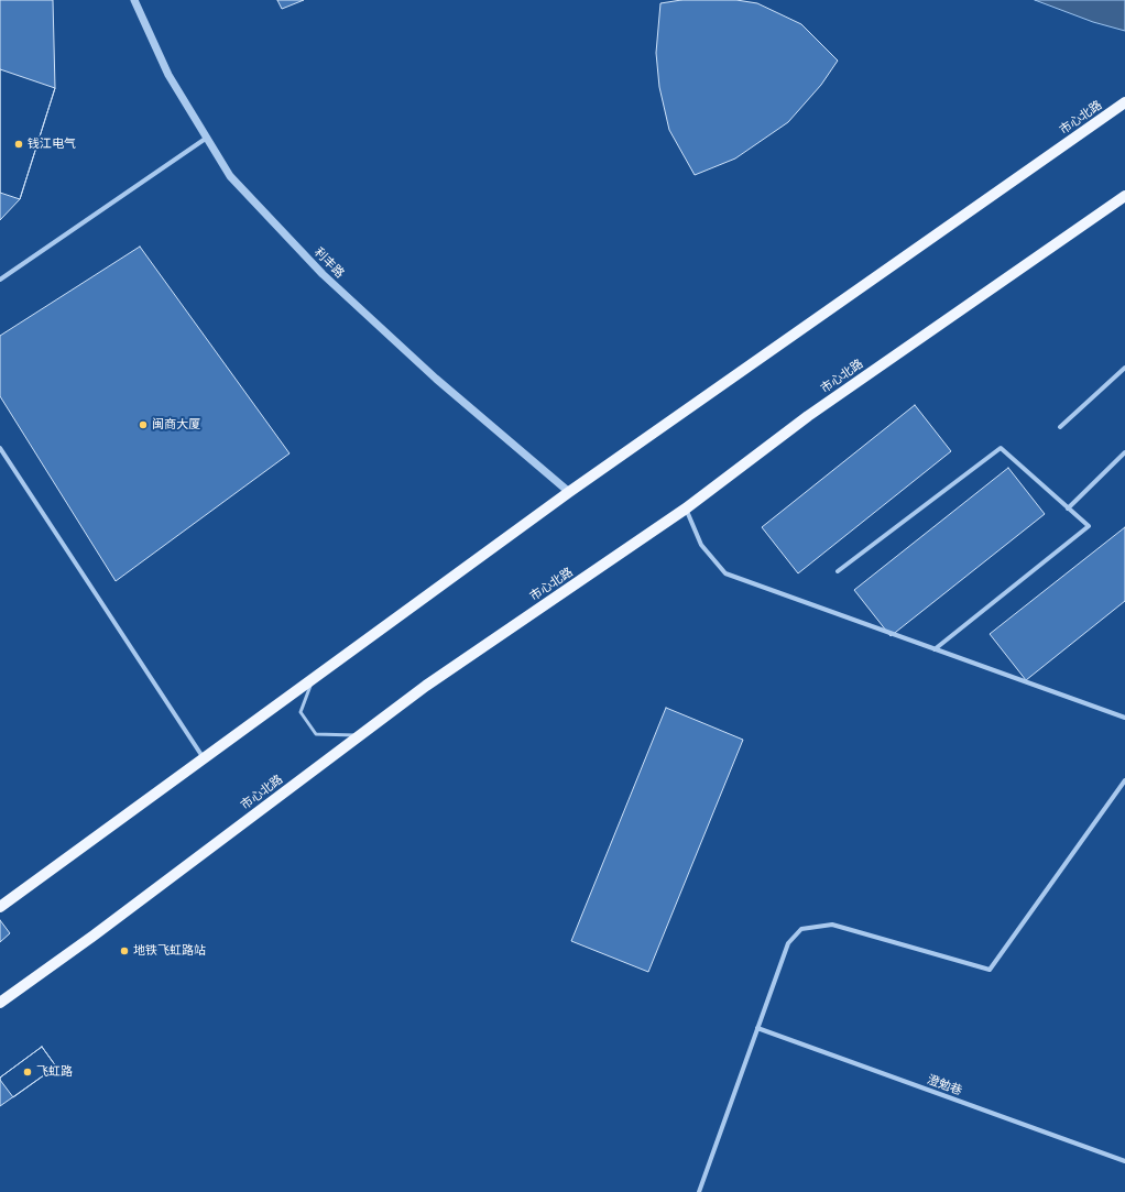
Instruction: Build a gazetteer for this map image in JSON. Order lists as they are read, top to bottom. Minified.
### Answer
{"streets":{"main road":["市心北路"],"street":["利丰路","澄勉巷"]},"crossings":[["市心北路","利丰路"]],"places":["钱江电气","闽商大厦","地铁飞虹路站","飞虹路"]}
